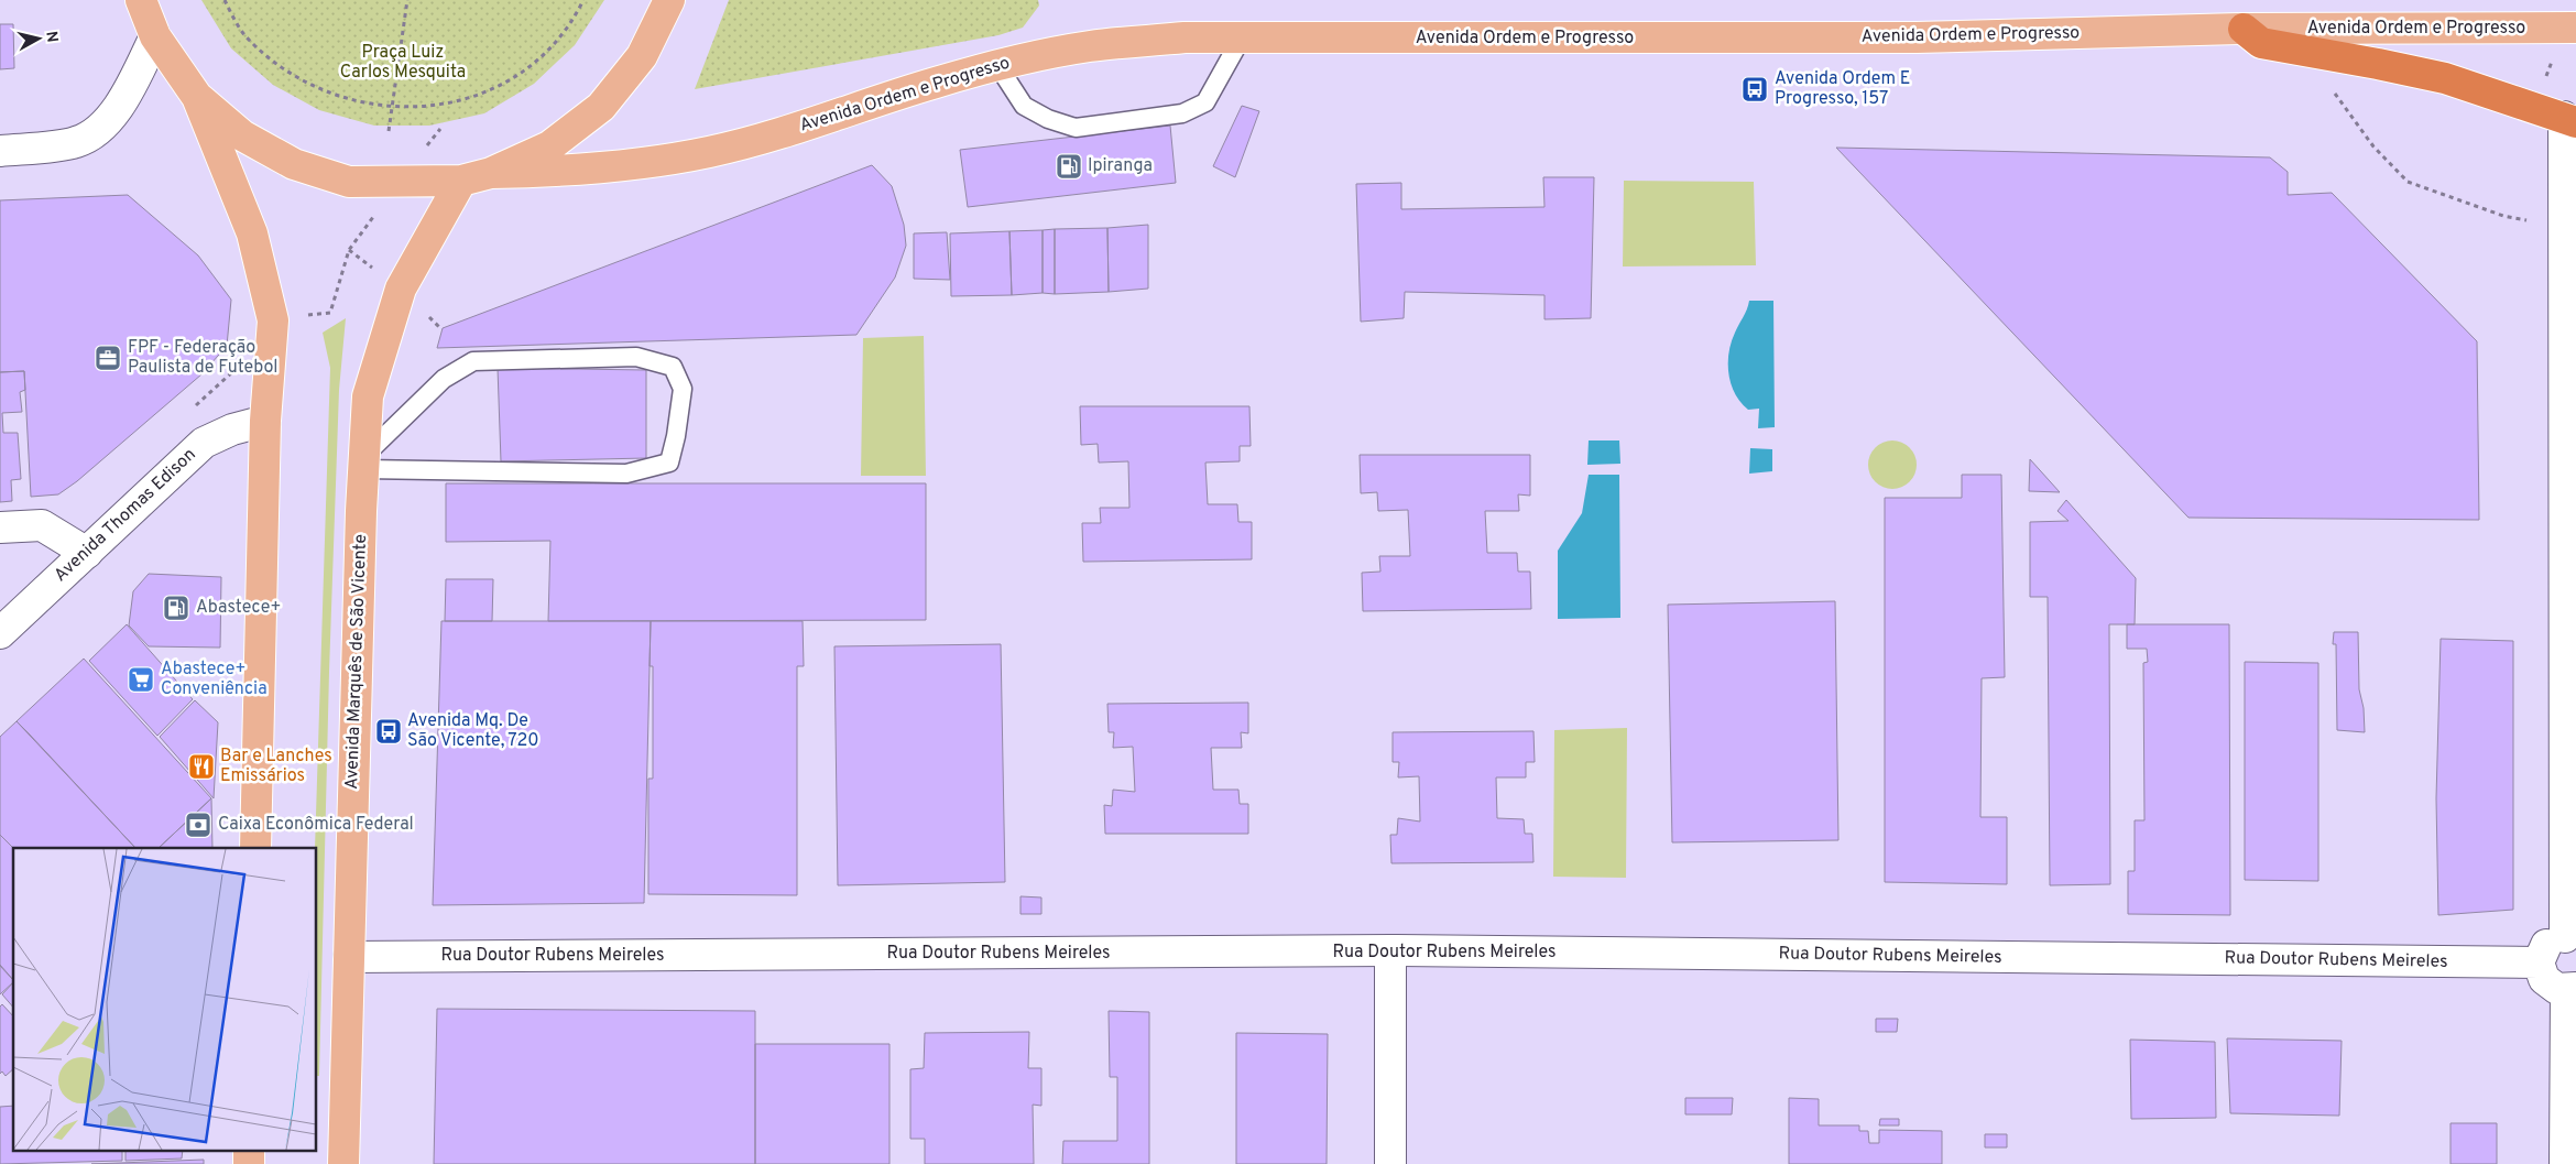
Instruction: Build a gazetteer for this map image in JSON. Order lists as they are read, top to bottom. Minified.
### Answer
{"streets":{"main road":["Avenida Ordem e Progresso","Avenida Marquês de São Vicente"],"street":["Avenida Thomas Edison","Rua Doutor Rubens Meireles"]},"crossings":[["Avenida Marquês de São Vicente","Rua Doutor Rubens Meireles"]],"parks":["Praça Luiz Carlos Mesquita"],"places":{"bus stop":["Avenida Ordem E Progresso, 157","Avenida Mq. De São Vicente, 720"],"fuel station":["Ipiranga","Abastece+"],"office":["FPF - Federação Paulista de Futebol"],"supermarket":["Abastece+ Conveniência"],"restaurant":["Bar e Lanches Emissários"],"bank":["Caixa Econômica Federal"]},"north":"right"}
